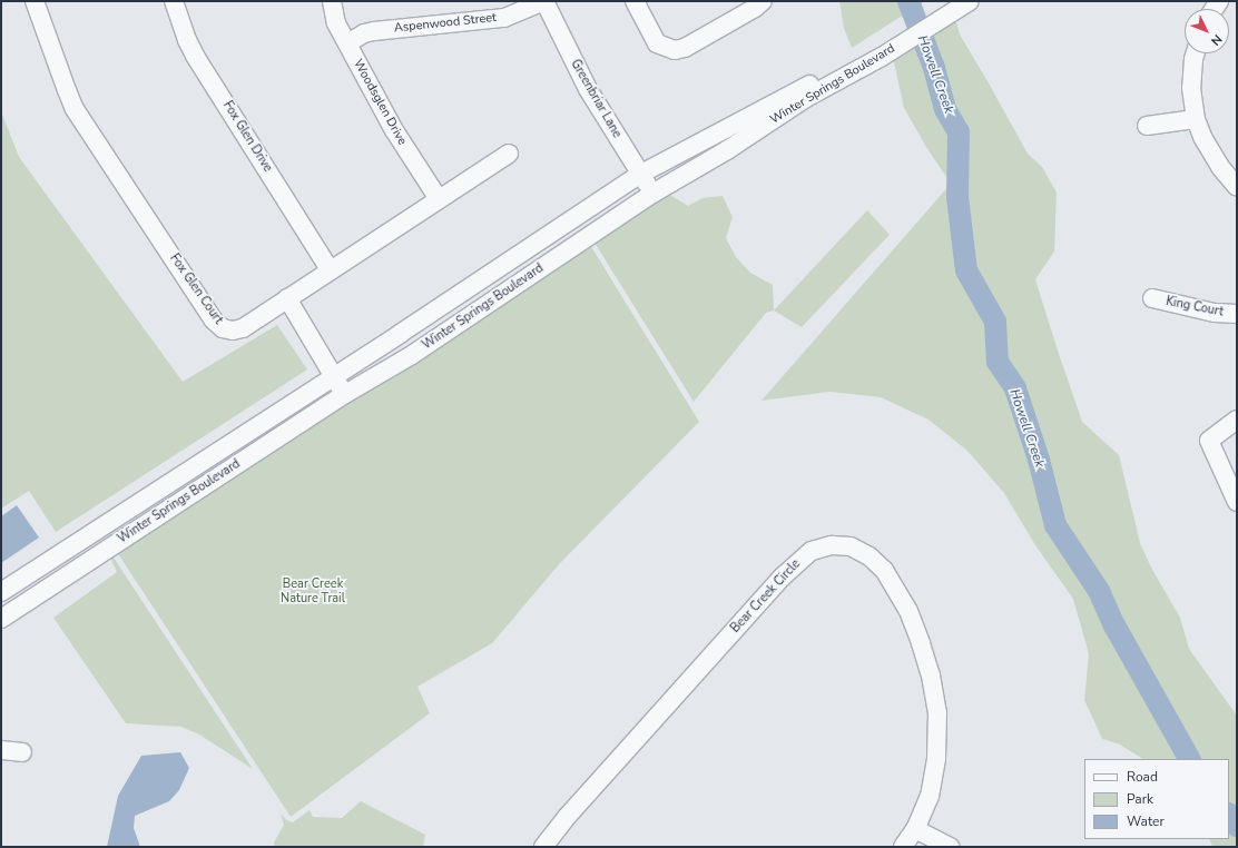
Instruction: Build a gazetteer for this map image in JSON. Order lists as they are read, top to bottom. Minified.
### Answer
{"streets":{"street":["Aspenwood Street","Winter Springs Boulevard","Greenbriar Lane","Woodsglen Drive","Fox Glen Drive","Fox Glen Court","King Court","Bear Creek Circle"]},"crossings":[["Aspenwood Street","Greenbriar Lane"],["Aspenwood Street","Woodsglen Drive"],["Winter Springs Boulevard","Greenbriar Lane"],["Woodsglen Drive","Fox Glen Court"],["Fox Glen Drive","Fox Glen Court"]],"water":["Howell Creek"],"parks":["Bear Creek Nature Trail"],"legend":["Road","Park","Water"],"north":"bottom right"}
